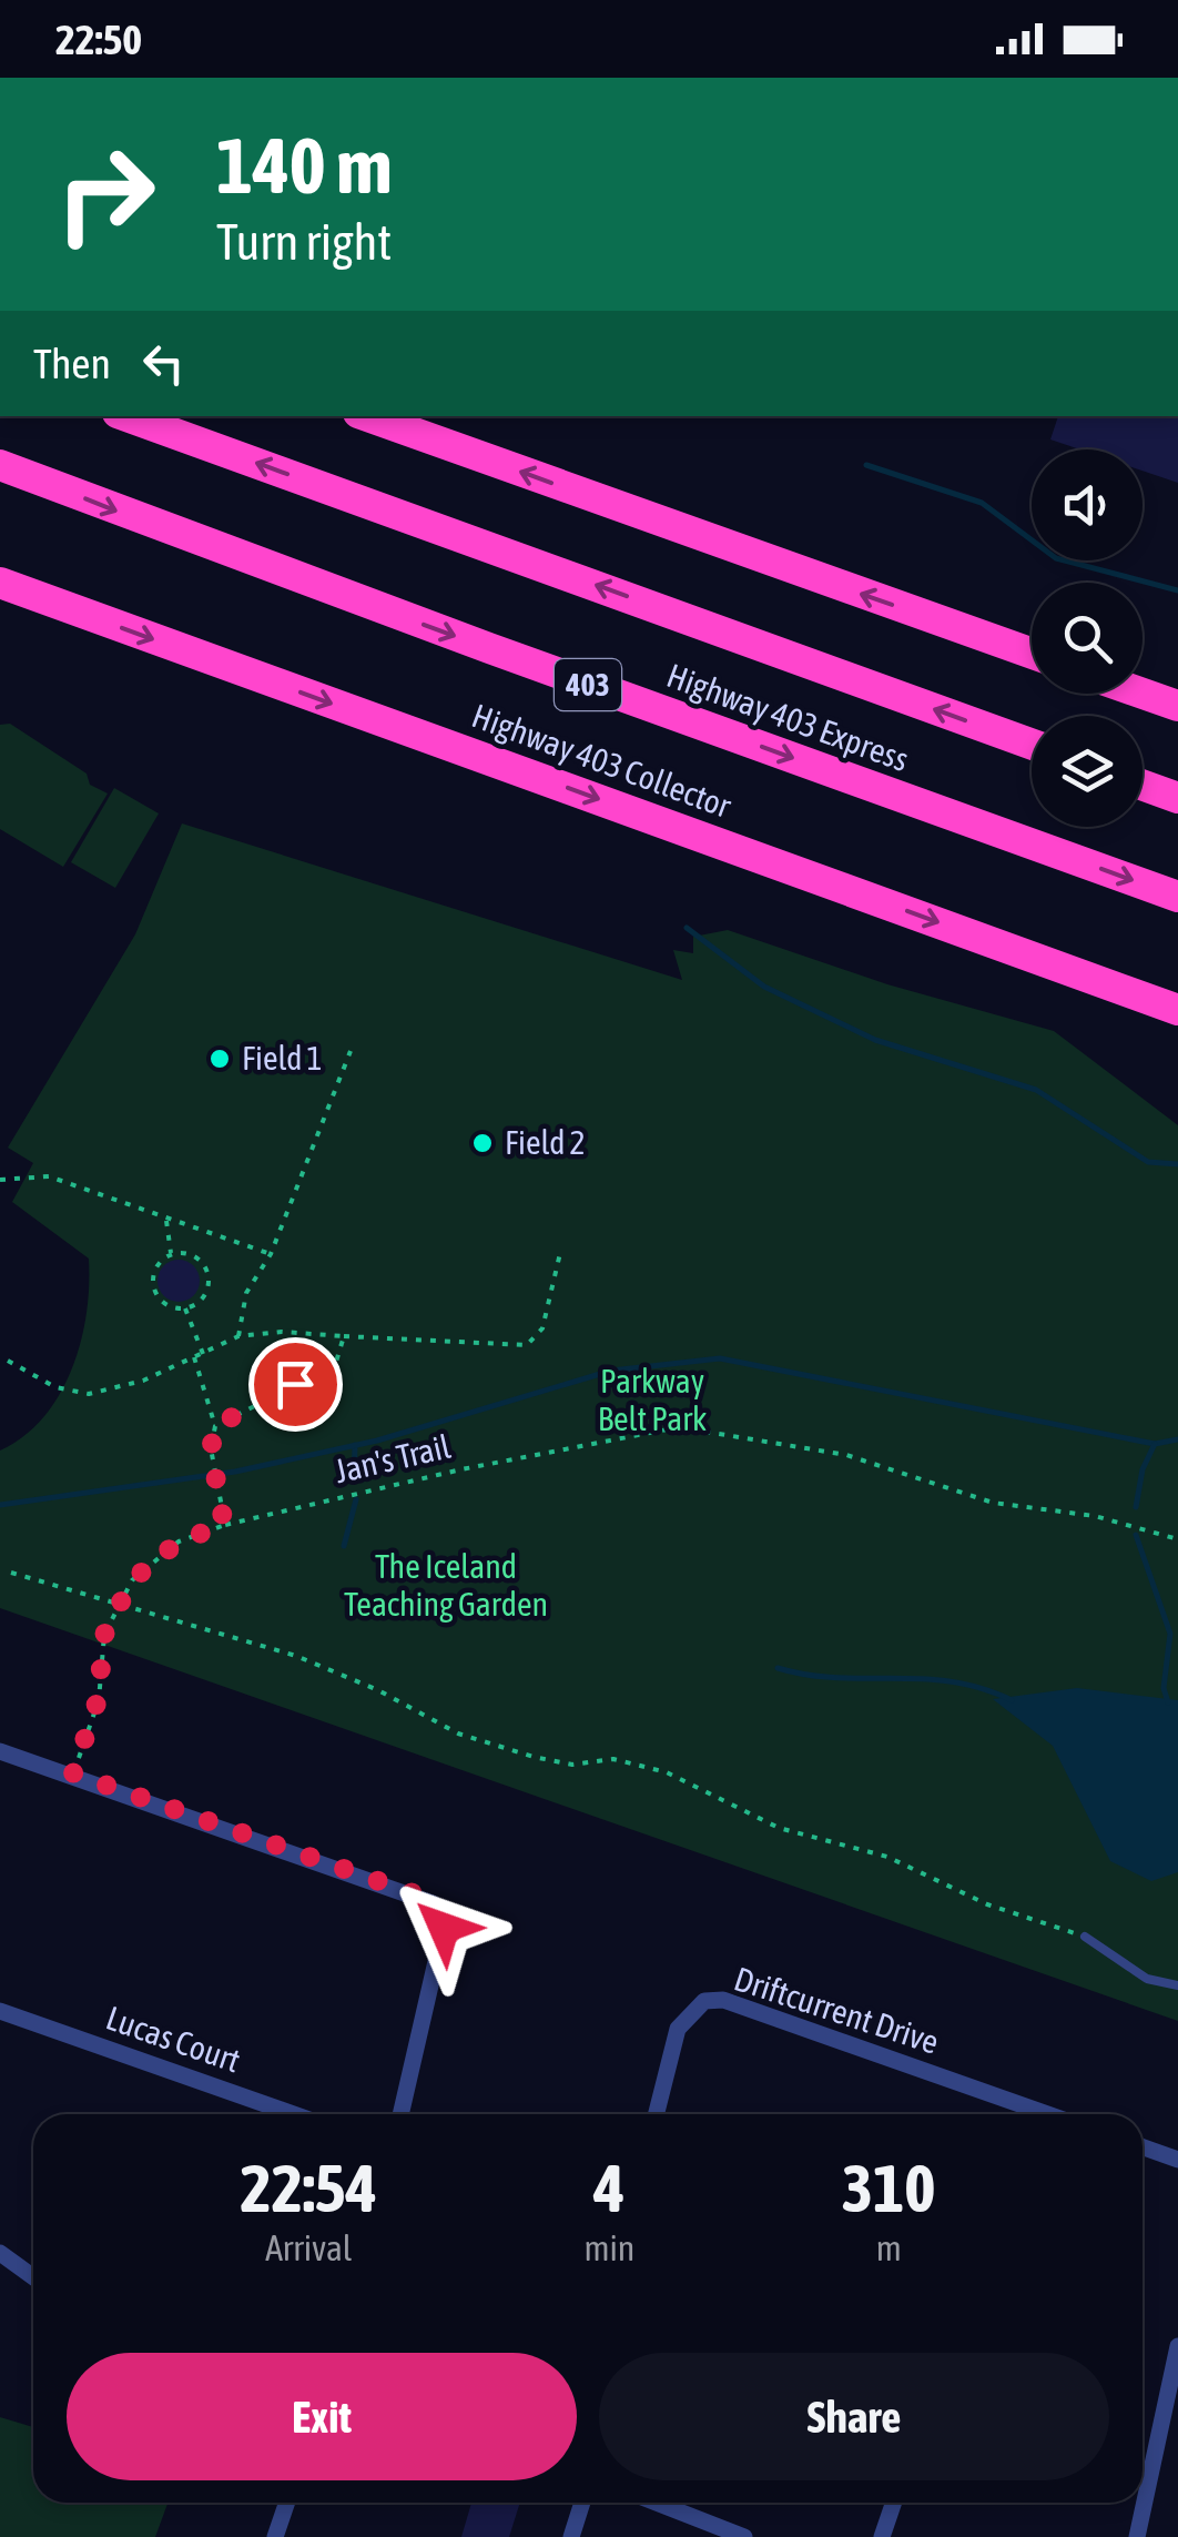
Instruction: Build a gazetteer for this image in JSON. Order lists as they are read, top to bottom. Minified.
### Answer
{"streets":{"highway":["403","Highway 403 Express","Highway 403 Collector"],"street":["Driftcurrent Drive","Lucas Court"],"path":["Jan's Trail"]},"one_way":["Highway 403 Collector"],"parks":["Parkway Belt Park","The Iceland Teaching Garden"],"places":["Field 1","Field 2"],"page":{"status":"22:50","turn":["140 m","Turn right"],"then":"Then","eta":["22:54","Arrival","4","min","310","m"],"buttons":["Exit","Share"]}}
